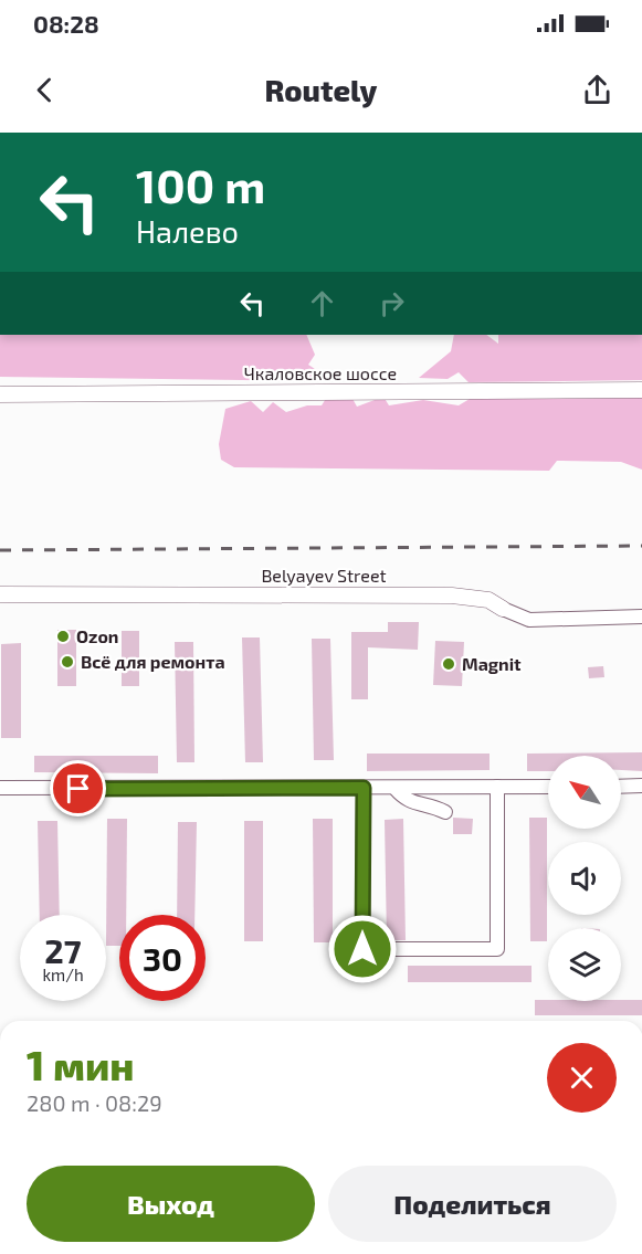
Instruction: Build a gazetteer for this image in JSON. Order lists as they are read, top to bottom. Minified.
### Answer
{"streets":{"street":["Чкаловское шоссе","Belyayev Street"]},"places":["Ozon","Всё для ремонта","Magnit"],"north":"top left","page":{"status":"08:28","header":"Routely","turn":["100 m","Налево"],"speed":"27 km/h","limit":"30","heading":["1 мин","280 m · 08:29"],"buttons":["Выход","Поделиться"]}}
